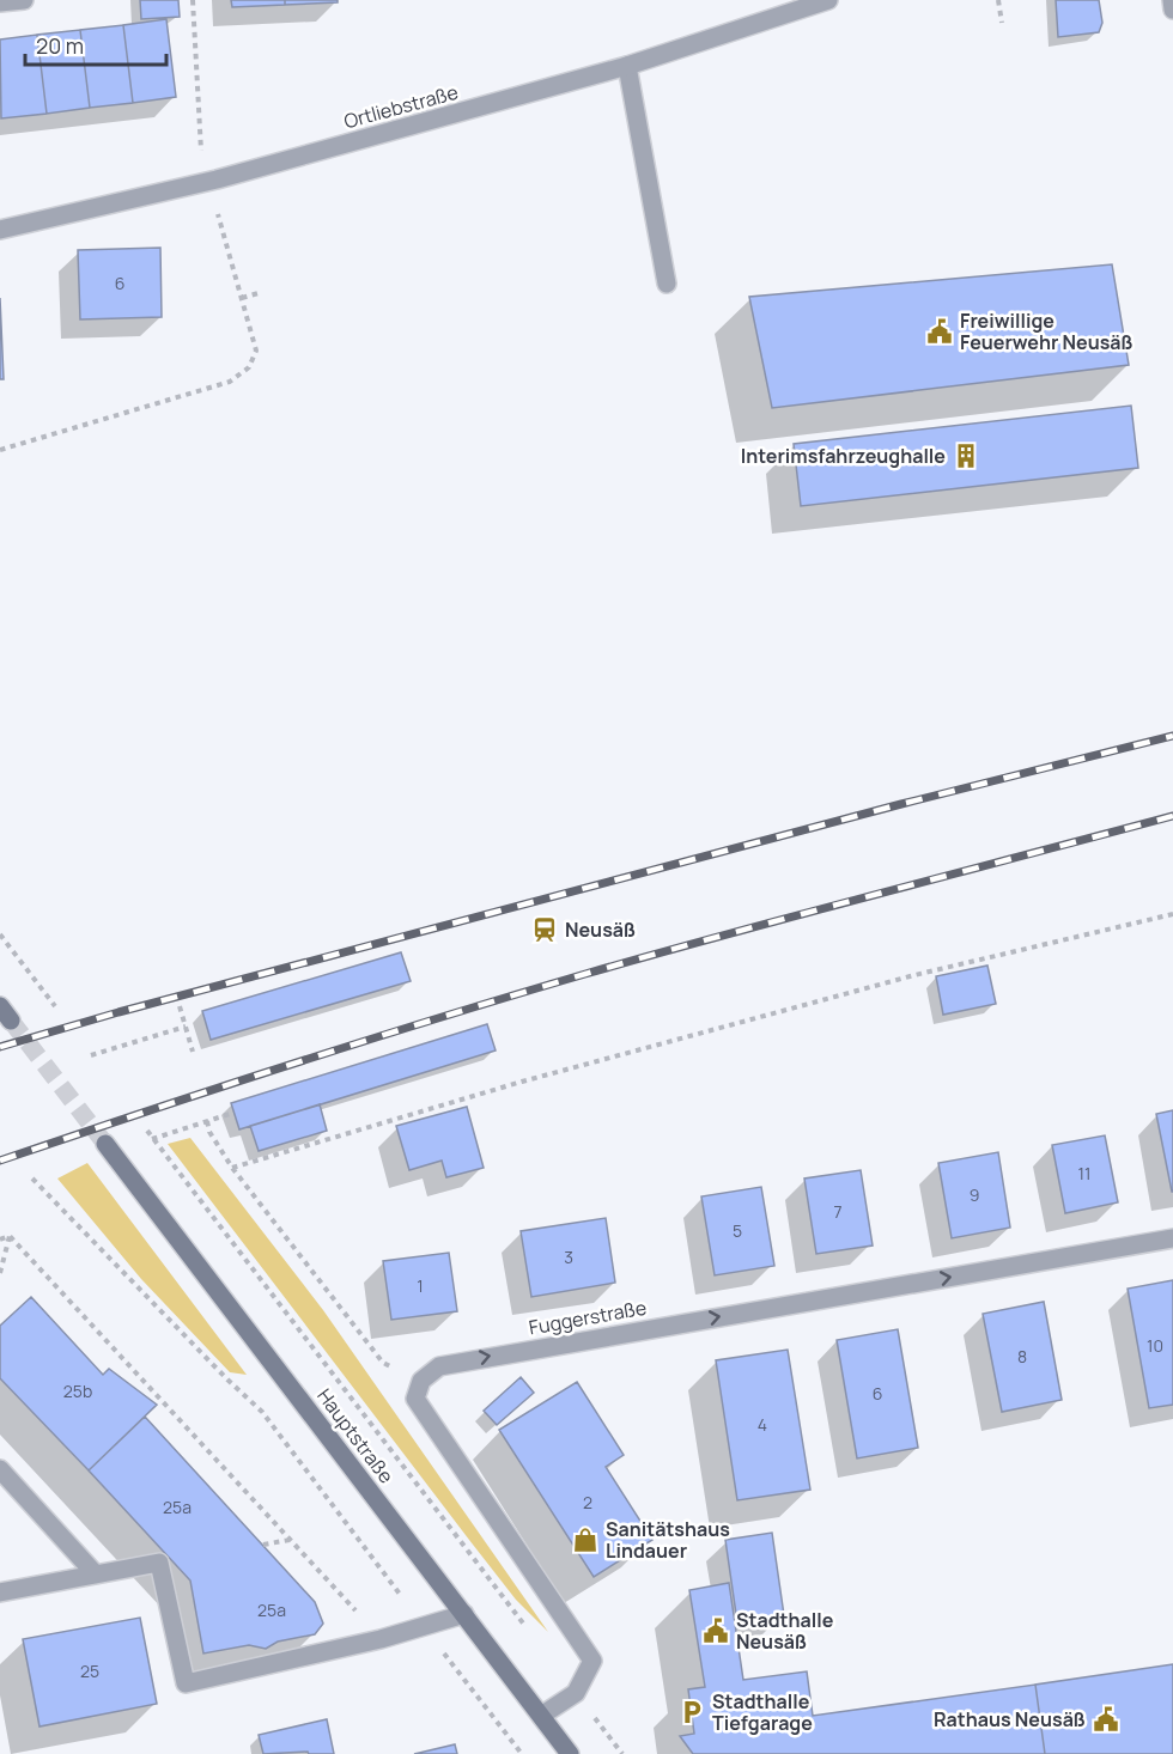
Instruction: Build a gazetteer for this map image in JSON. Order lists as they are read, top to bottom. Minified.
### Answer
{"streets":{"street":["Ortliebstraße","Fuggerstraße","Hauptstraße"]},"one_way":["Fuggerstraße"],"places":{"public building":["Freiwillige Feuerwehr Neusäß","Stadthalle Neusäß","Rathaus Neusäß"],"building":["Interimsfahrzeughalle"],"station":["Neusäß"],"shop":["Sanitätshaus Lindauer"],"parking":["Stadthalle Tiefgarage"]},"house_numbers":["6","11","9","7","5","3","1","10","8","25b","6","4","2","25a","25a","25"],"scale_bar":"20 m"}
